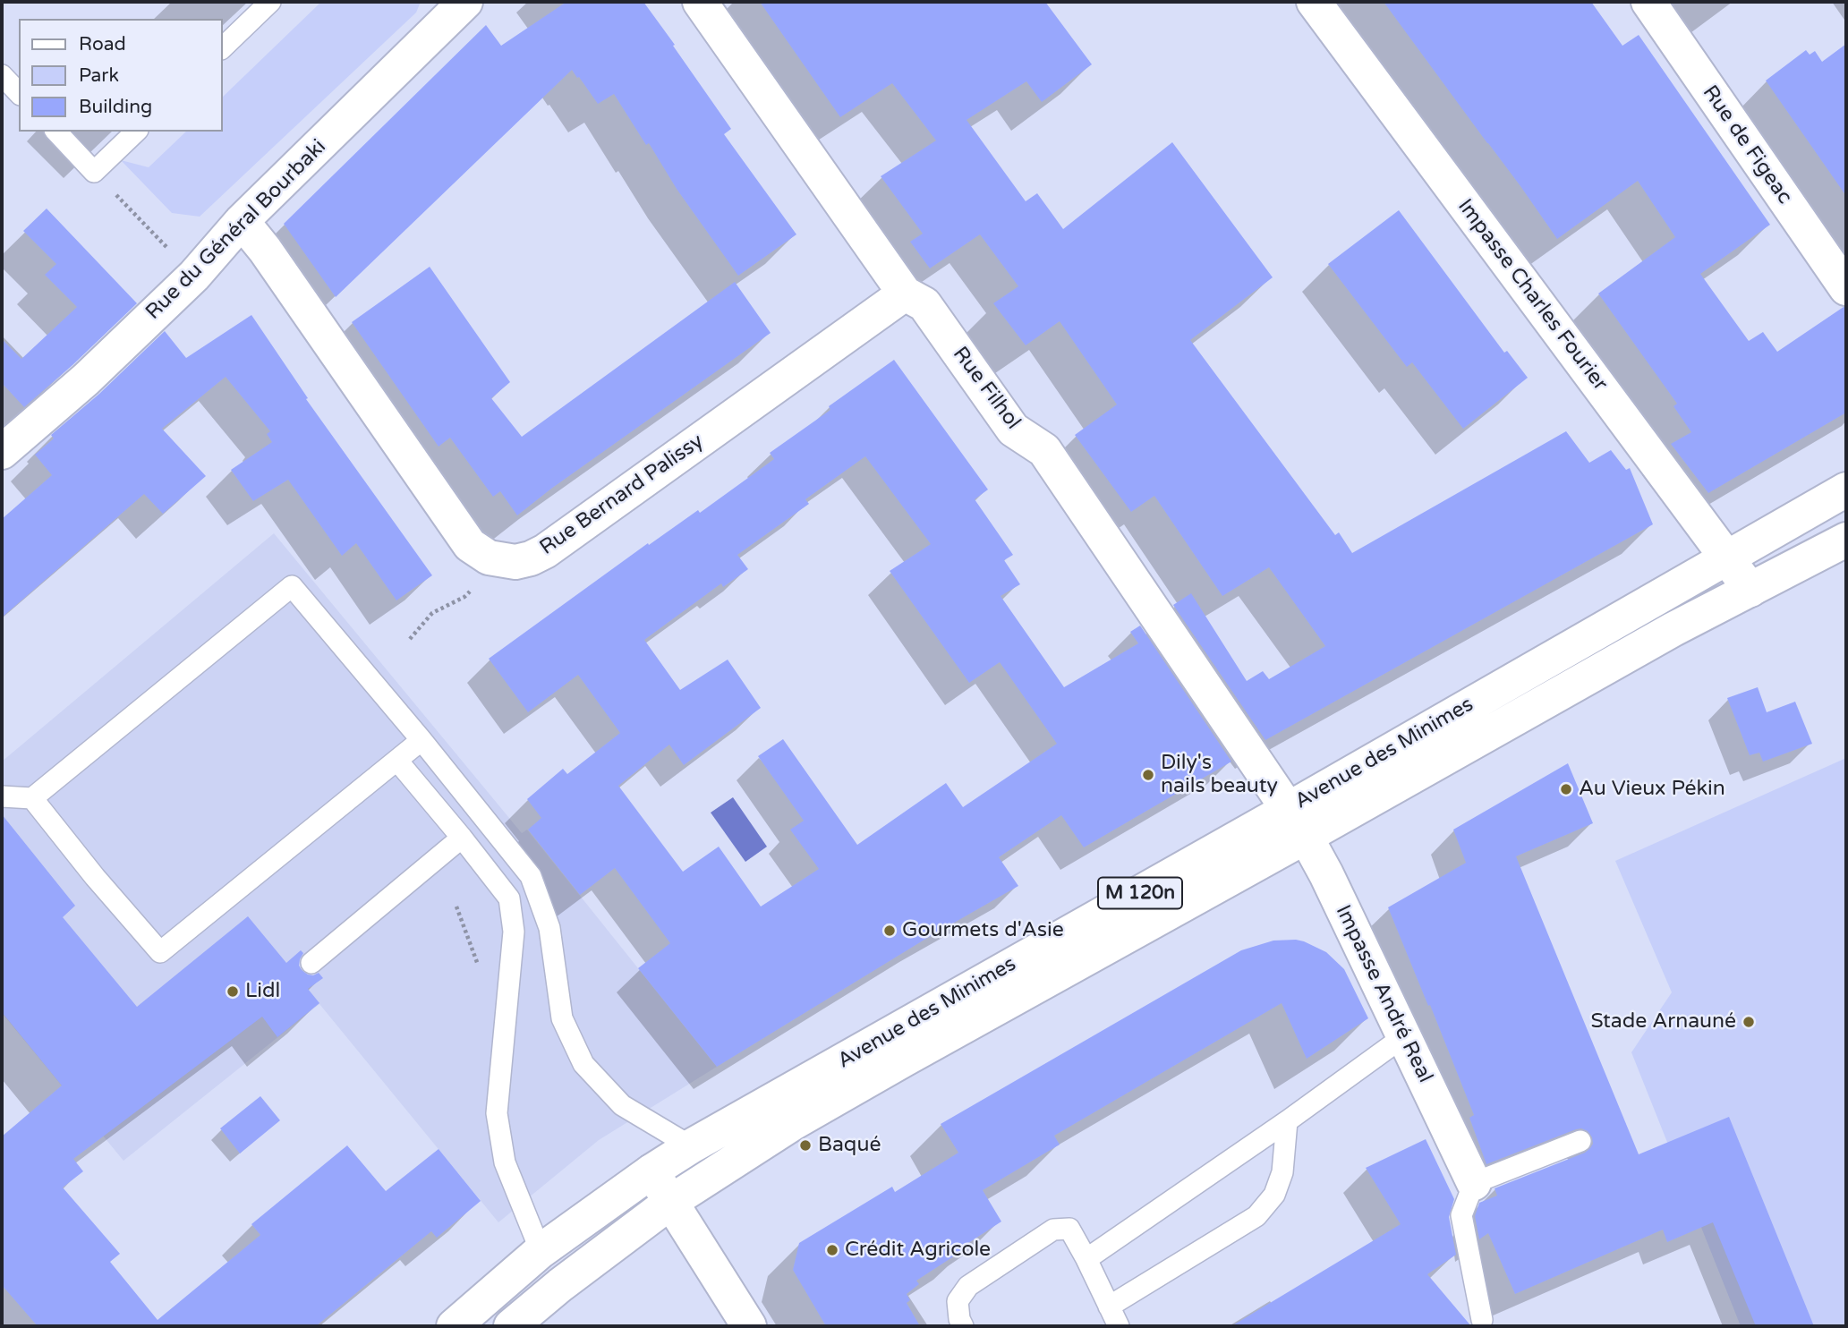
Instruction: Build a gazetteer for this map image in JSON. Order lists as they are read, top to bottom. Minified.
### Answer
{"streets":{"street":["Rue de Figeac","Rue du Général Bourbaki","Impasse Charles Fourier","Rue Filhol","Rue Bernard Palissy","Avenue des Minimes","M 120n","Impasse André Real"]},"crossings":[["Impasse Charles Fourier","Avenue des Minimes"],["Rue Filhol","Rue Bernard Palissy"],["Rue Filhol","Avenue des Minimes"],["Rue Filhol","Impasse André Real"],["Avenue des Minimes","Impasse André Real"]],"places":["Dily's nails beauty","Au Vieux Pékin","Gourmets d'Asie","Lidl","Stade Arnauné","Baqué","Crédit Agricole"],"legend":["Road","Park","Building"]}
